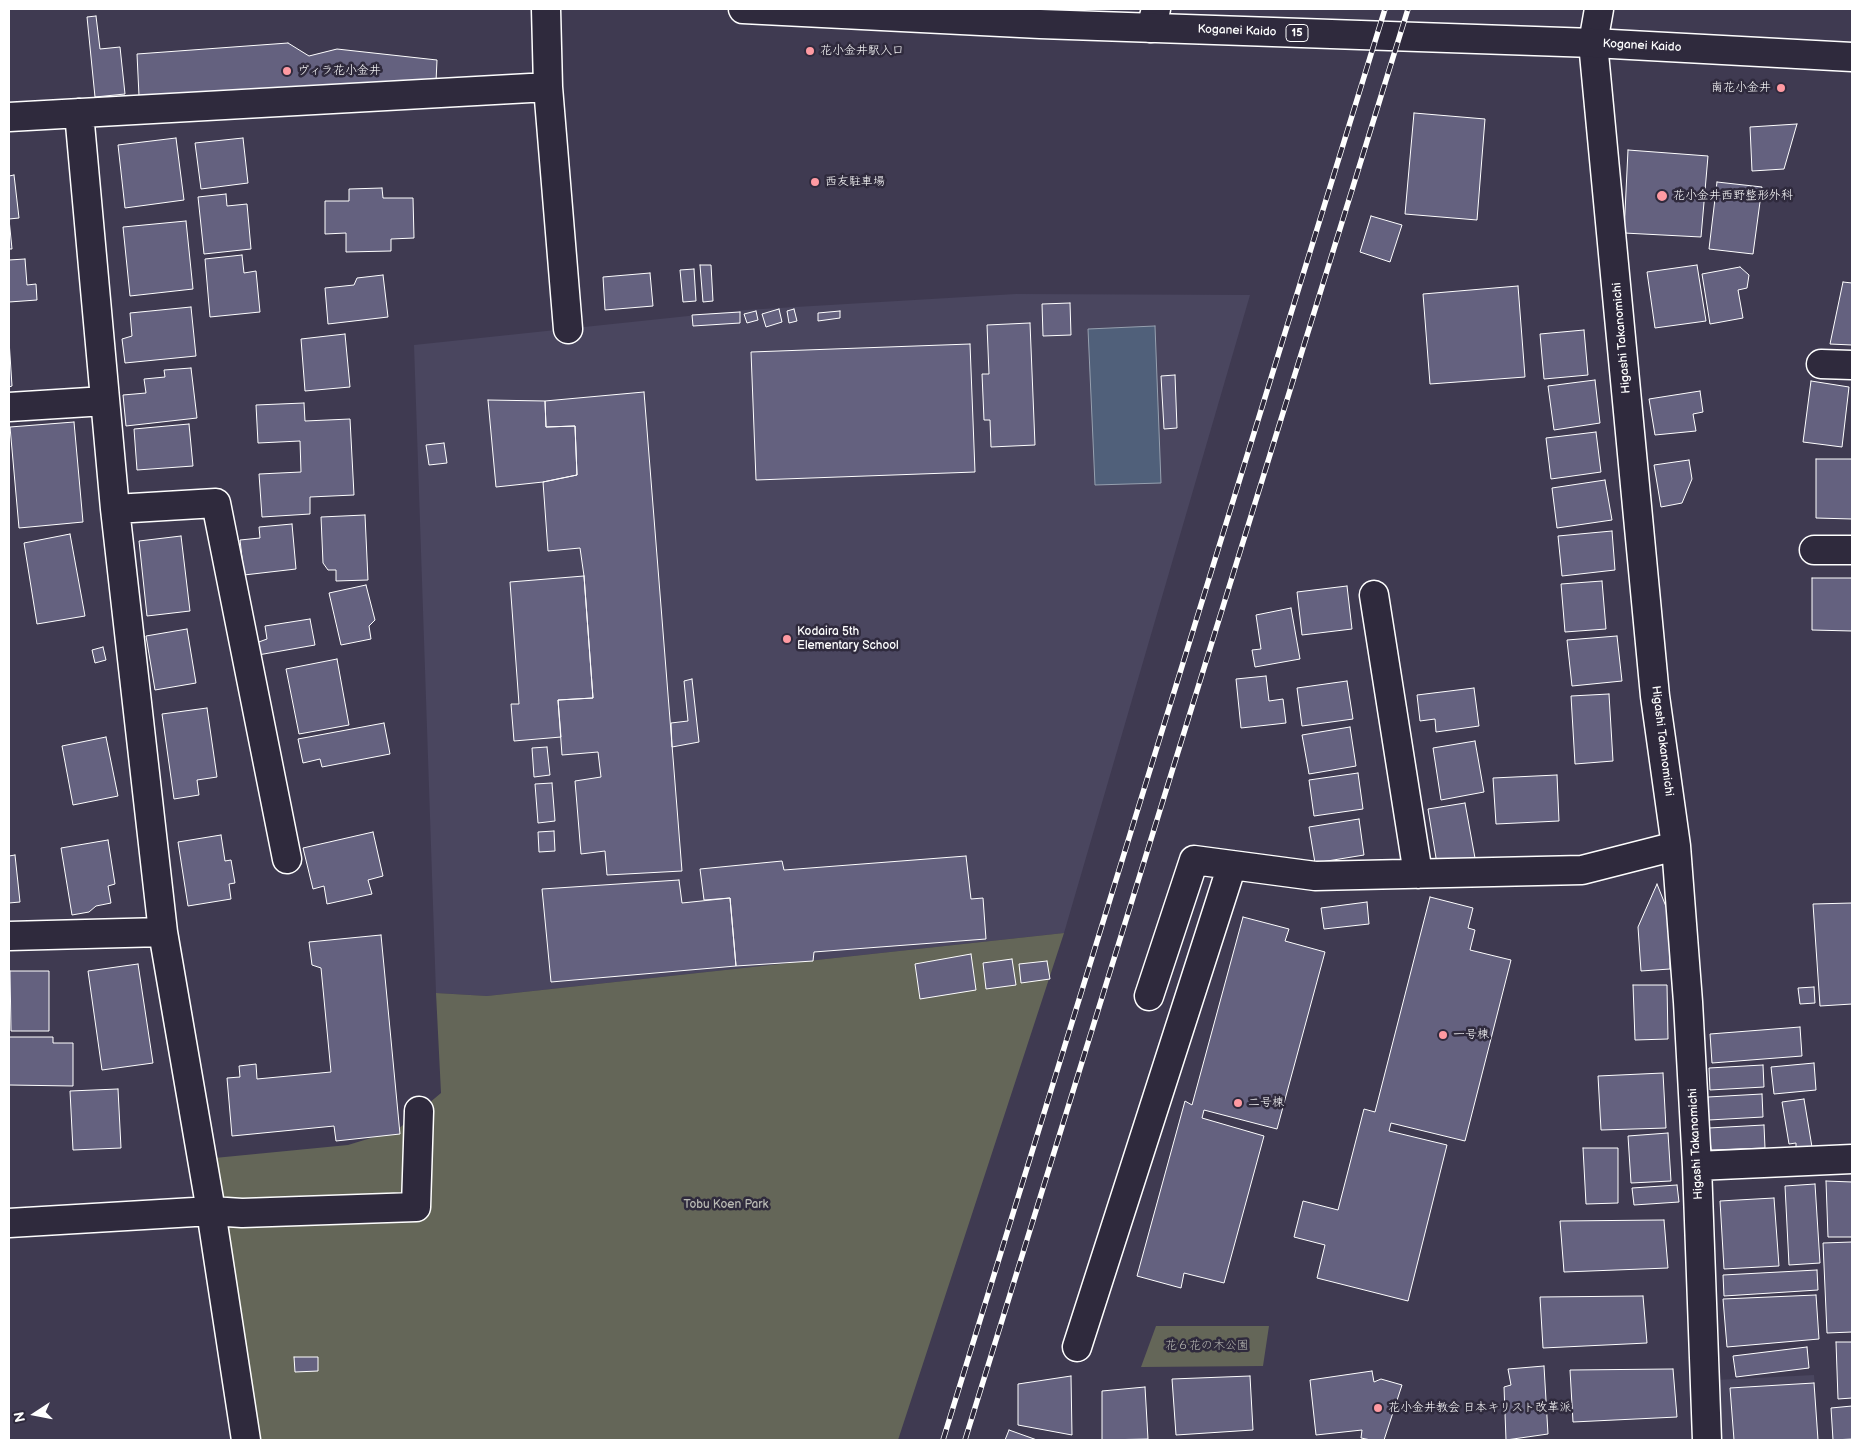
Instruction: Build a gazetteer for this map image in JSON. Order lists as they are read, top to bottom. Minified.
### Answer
{"streets":{"street":["Koganei Kaido","15","Higashi Takanomichi"]},"crossings":[["Koganei Kaido","Higashi Takanomichi"]],"parks":["Tobu Koen Park","花６花の木公園"],"places":["花小金井駅入口","ヴィラ花小金井","南花小金井","西友駐車場","花小金井西野整形外科","Kodaira 5th Elementary School","一号棟","二号棟","花小金井教会 日本キリスト改革派"],"north":"left"}
